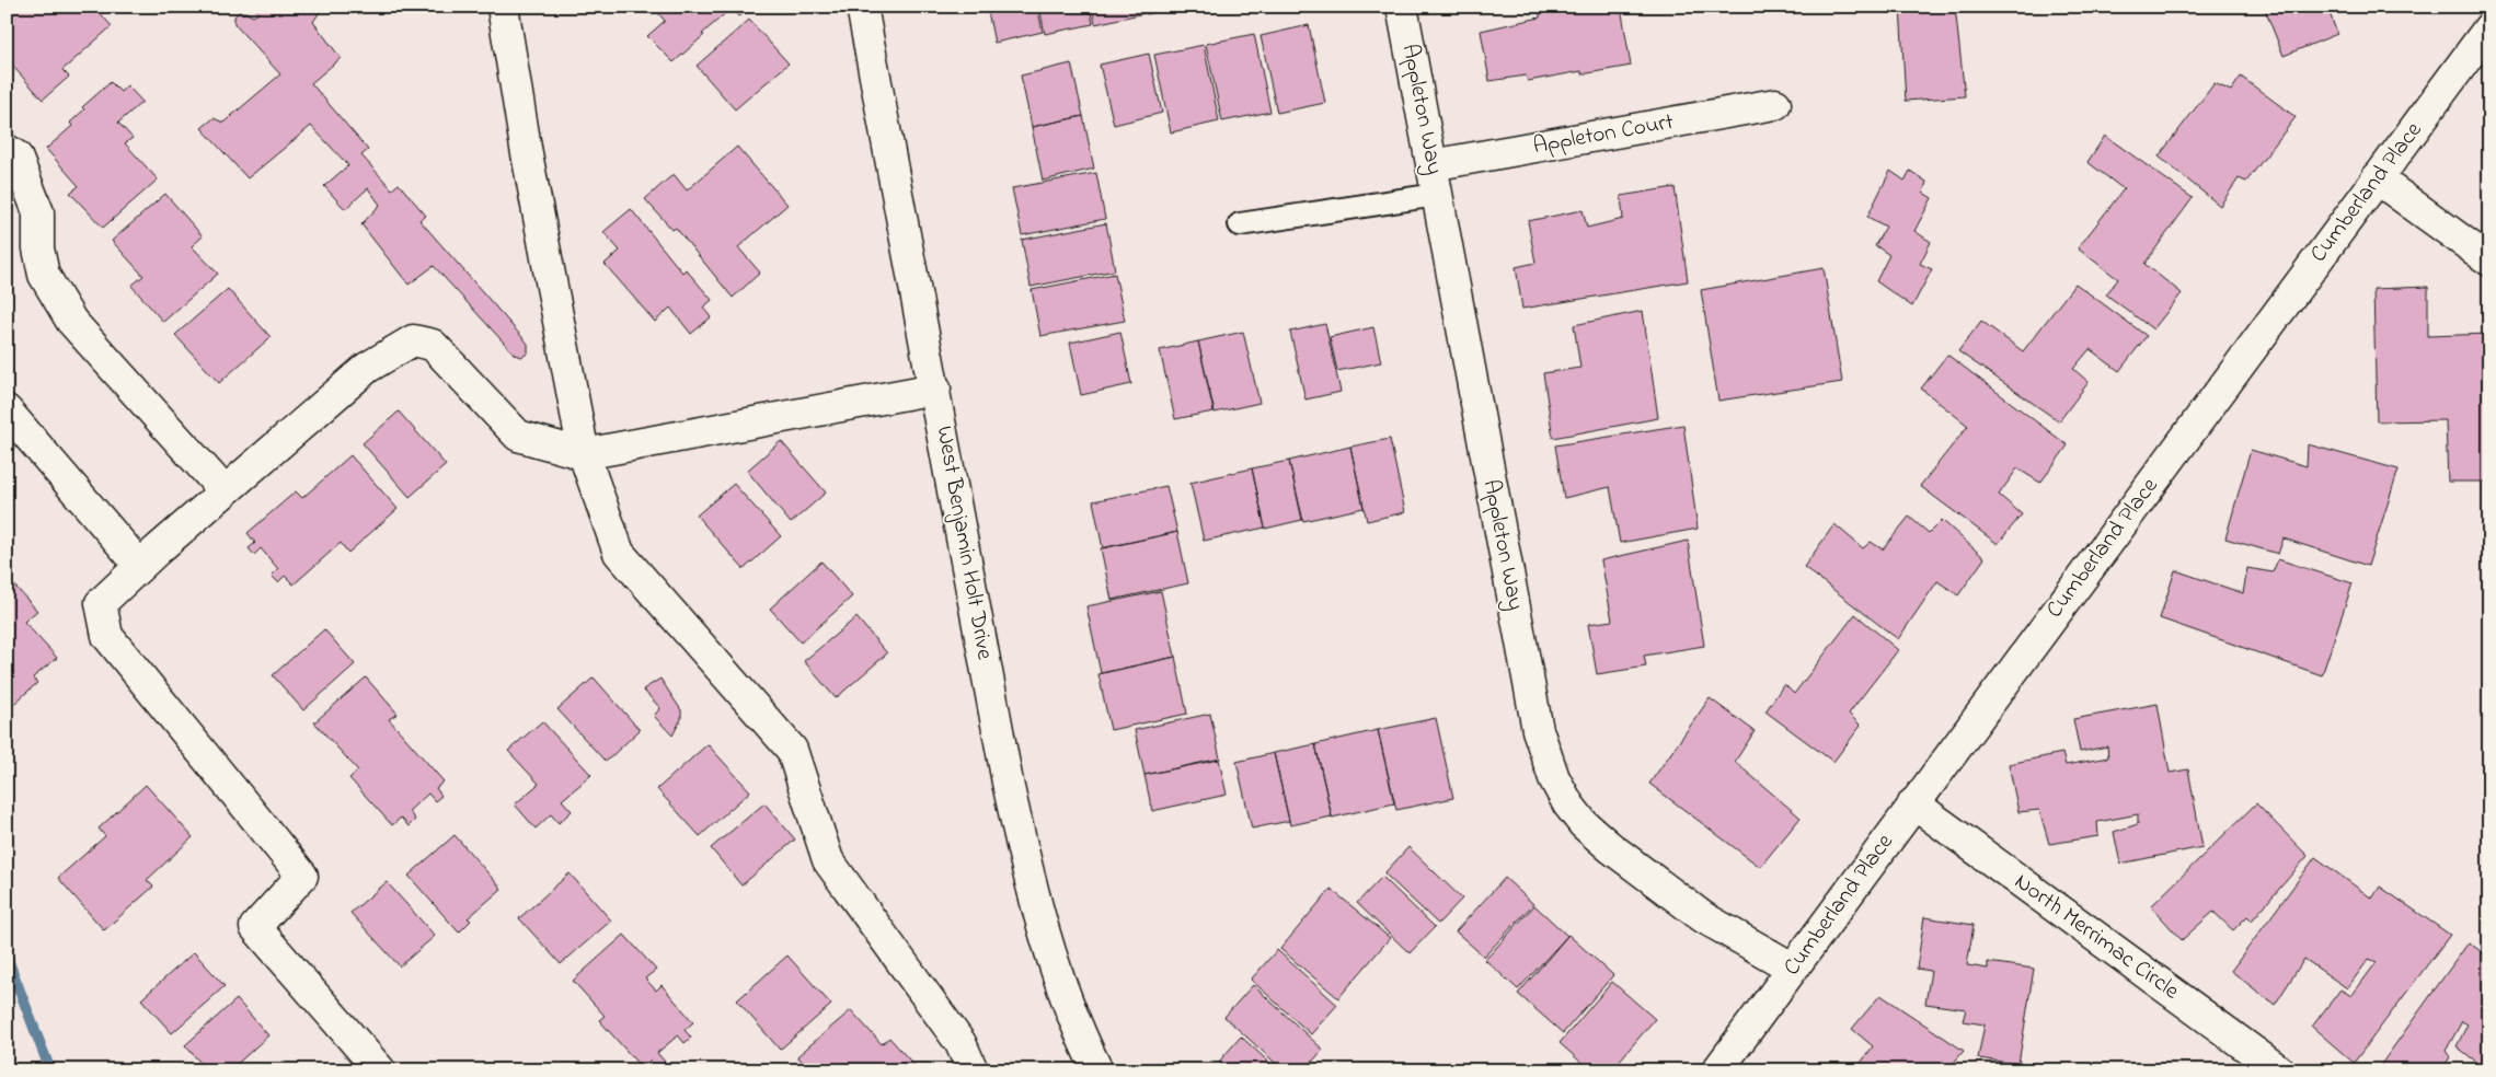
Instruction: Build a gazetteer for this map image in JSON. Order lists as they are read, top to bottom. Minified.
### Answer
{"streets":{"street":["Appleton Way","Appleton Court","Cumberland Place","West Benjamin Holt Drive","North Merrimac Circle"]},"crossings":[["Appleton Way","Appleton Court"],["Appleton Way","Cumberland Place"],["Cumberland Place","North Merrimac Circle"]]}
